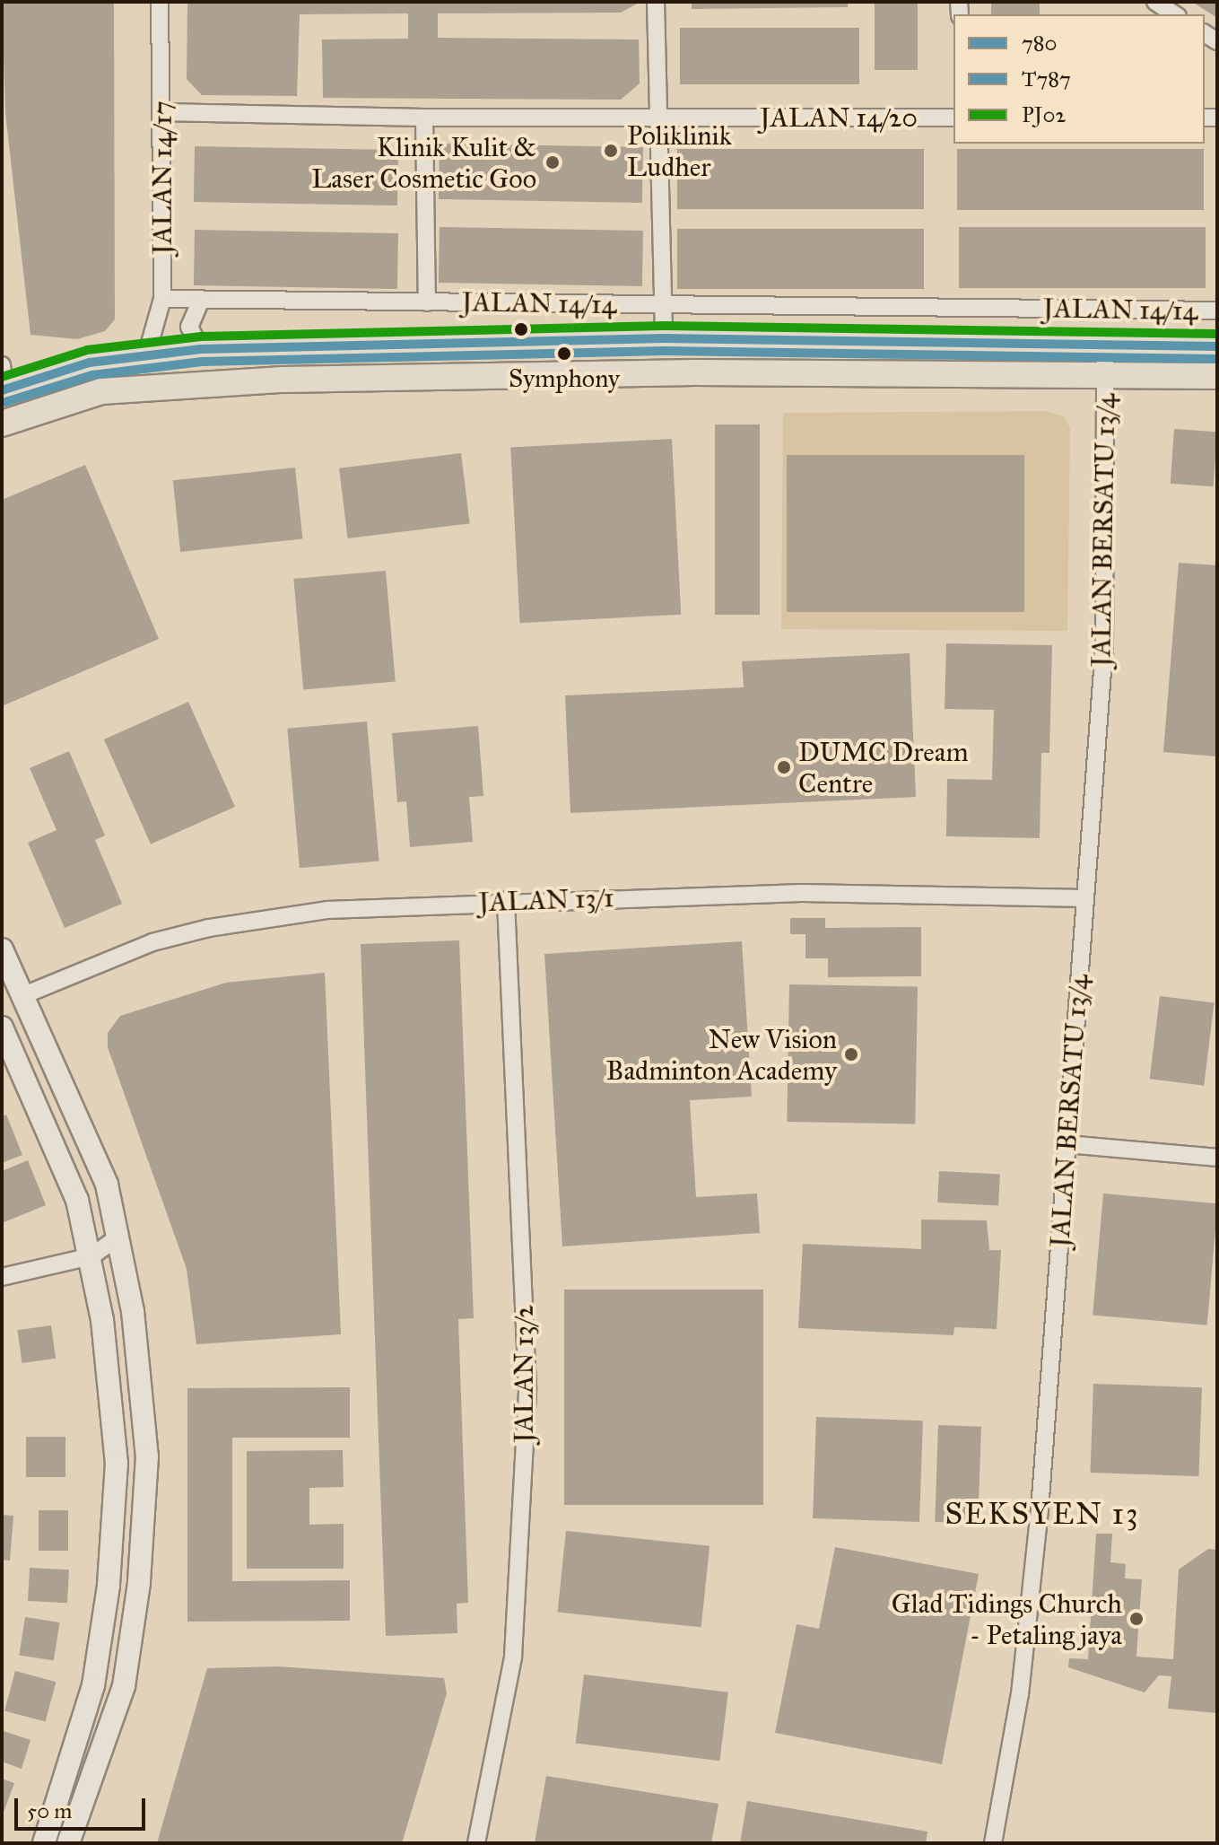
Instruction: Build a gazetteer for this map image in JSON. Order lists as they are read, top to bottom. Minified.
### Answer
{"streets":{"street":["JALAN 14/20","JALAN 14/17","JALAN 14/14","JALAN BERSATU 13/4","JALAN 13/1","JALAN 13/2"]},"crossings":[["JALAN 14/20","JALAN 14/17"],["JALAN 14/17","JALAN 14/14"],["JALAN BERSATU 13/4","JALAN 13/1"],["JALAN 13/1","JALAN 13/2"]],"districts":["SEKSYEN 13"],"places":["Poliklinik Ludher","Klinik Kulit & Laser Cosmetic Goo","Symphony","DUMC Dream Centre","New Vision Badminton Academy","Glad Tidings Church - Petaling jaya"],"lines":["transit line PJ02","transit line 780","transit line T787"],"legend":["780","T787","PJ02"],"scale_bar":"50 m"}
